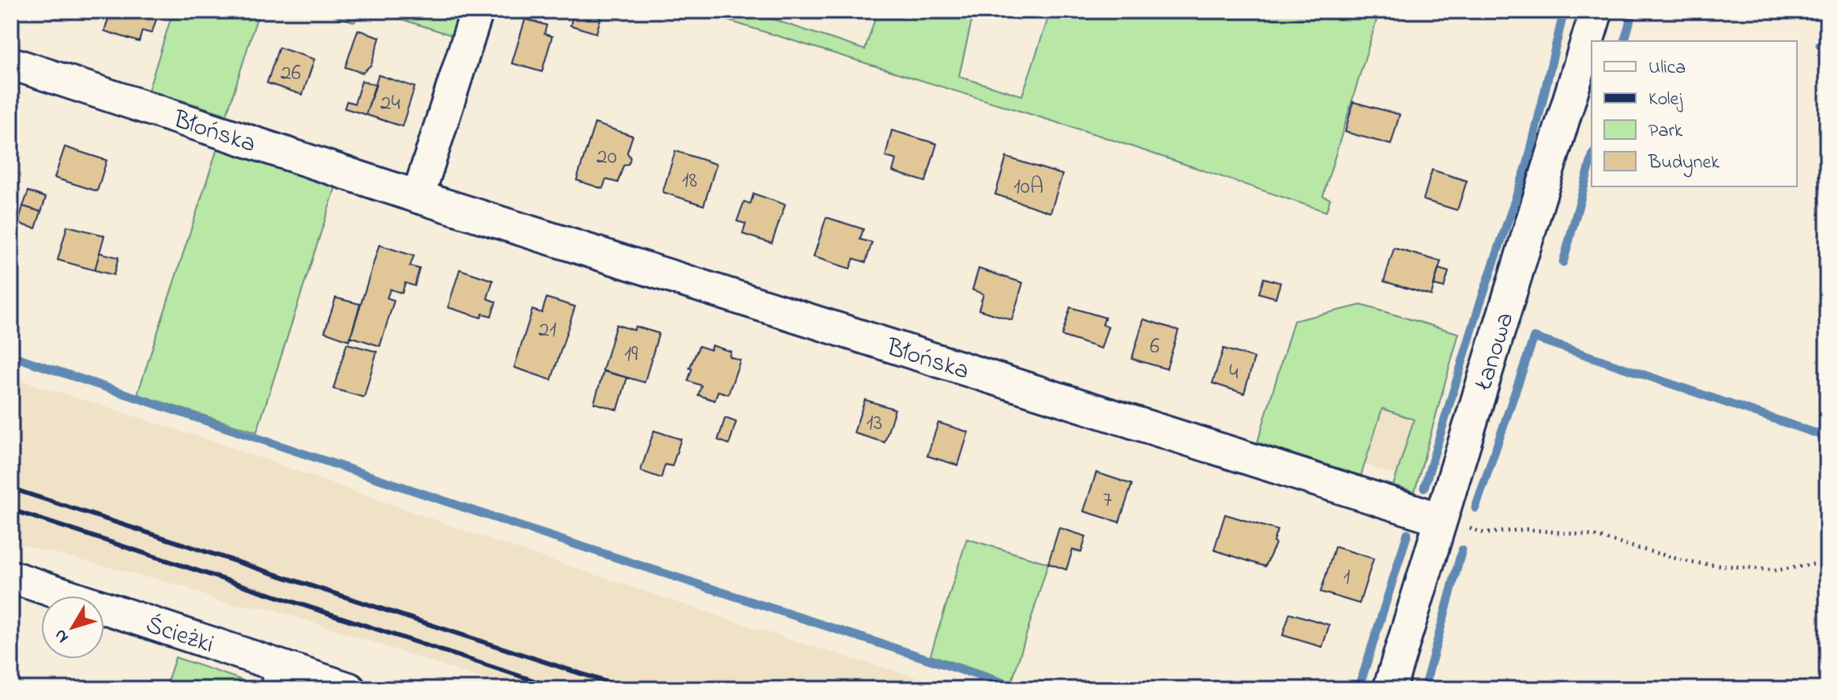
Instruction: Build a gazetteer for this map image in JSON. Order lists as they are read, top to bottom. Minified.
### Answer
{"streets":{"street":["Błońska","Łanowa","Ścieżki"]},"crossings":[["Błońska","Łanowa"]],"house_numbers":["26","24","20","18","10A","21","6","19","4","13","7","1"],"legend":["Ulica","Kolej","Park","Budynek"],"north":"bottom left"}
